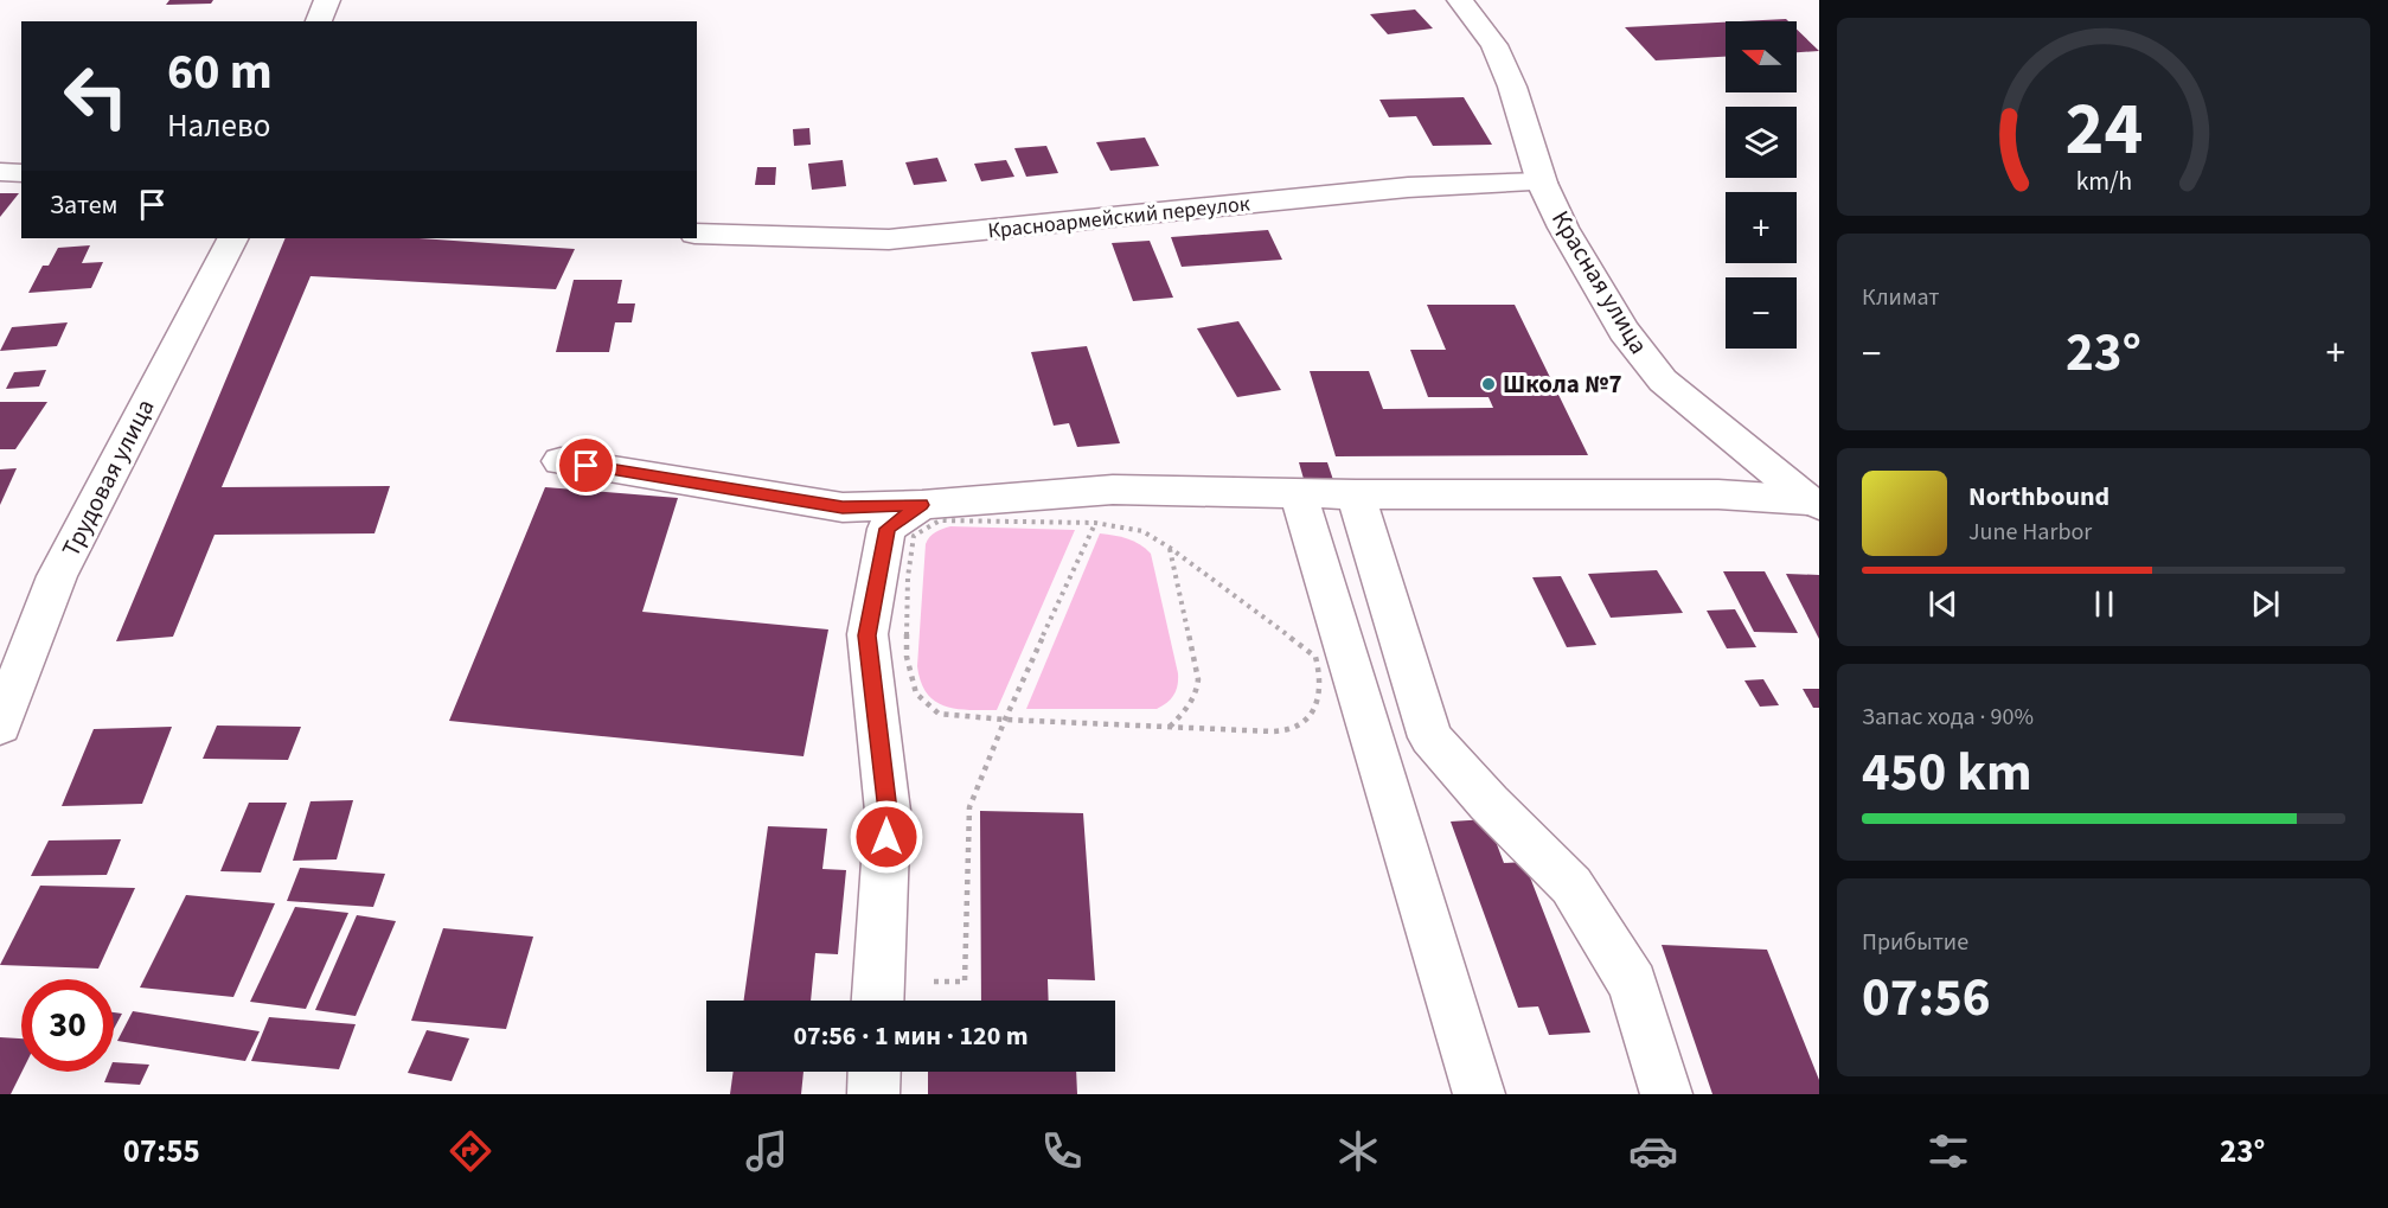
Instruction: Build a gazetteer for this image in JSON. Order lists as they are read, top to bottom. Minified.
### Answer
{"streets":{"street":["Красноармейский переулок","Красная улица","Трудовая улица"]},"crossings":[["Красноармейский переулок","Красная улица"]],"places":["Школа №7"],"north":"left","page":{"map_buttons":["+","−"],"turn":["60 m","Налево"],"then":"Затем","tile":["Климат",["Запас хода · 90%","450 km"],["Прибытие","07:56"]],"heat":["−","23°","+"],"song":["Northbound","June Harbor"],"limit":"30","trip":"07:56 · 1 мин · 120 m","tabs":["07:55","23°"],"gauge":["24","km/h"]}}
